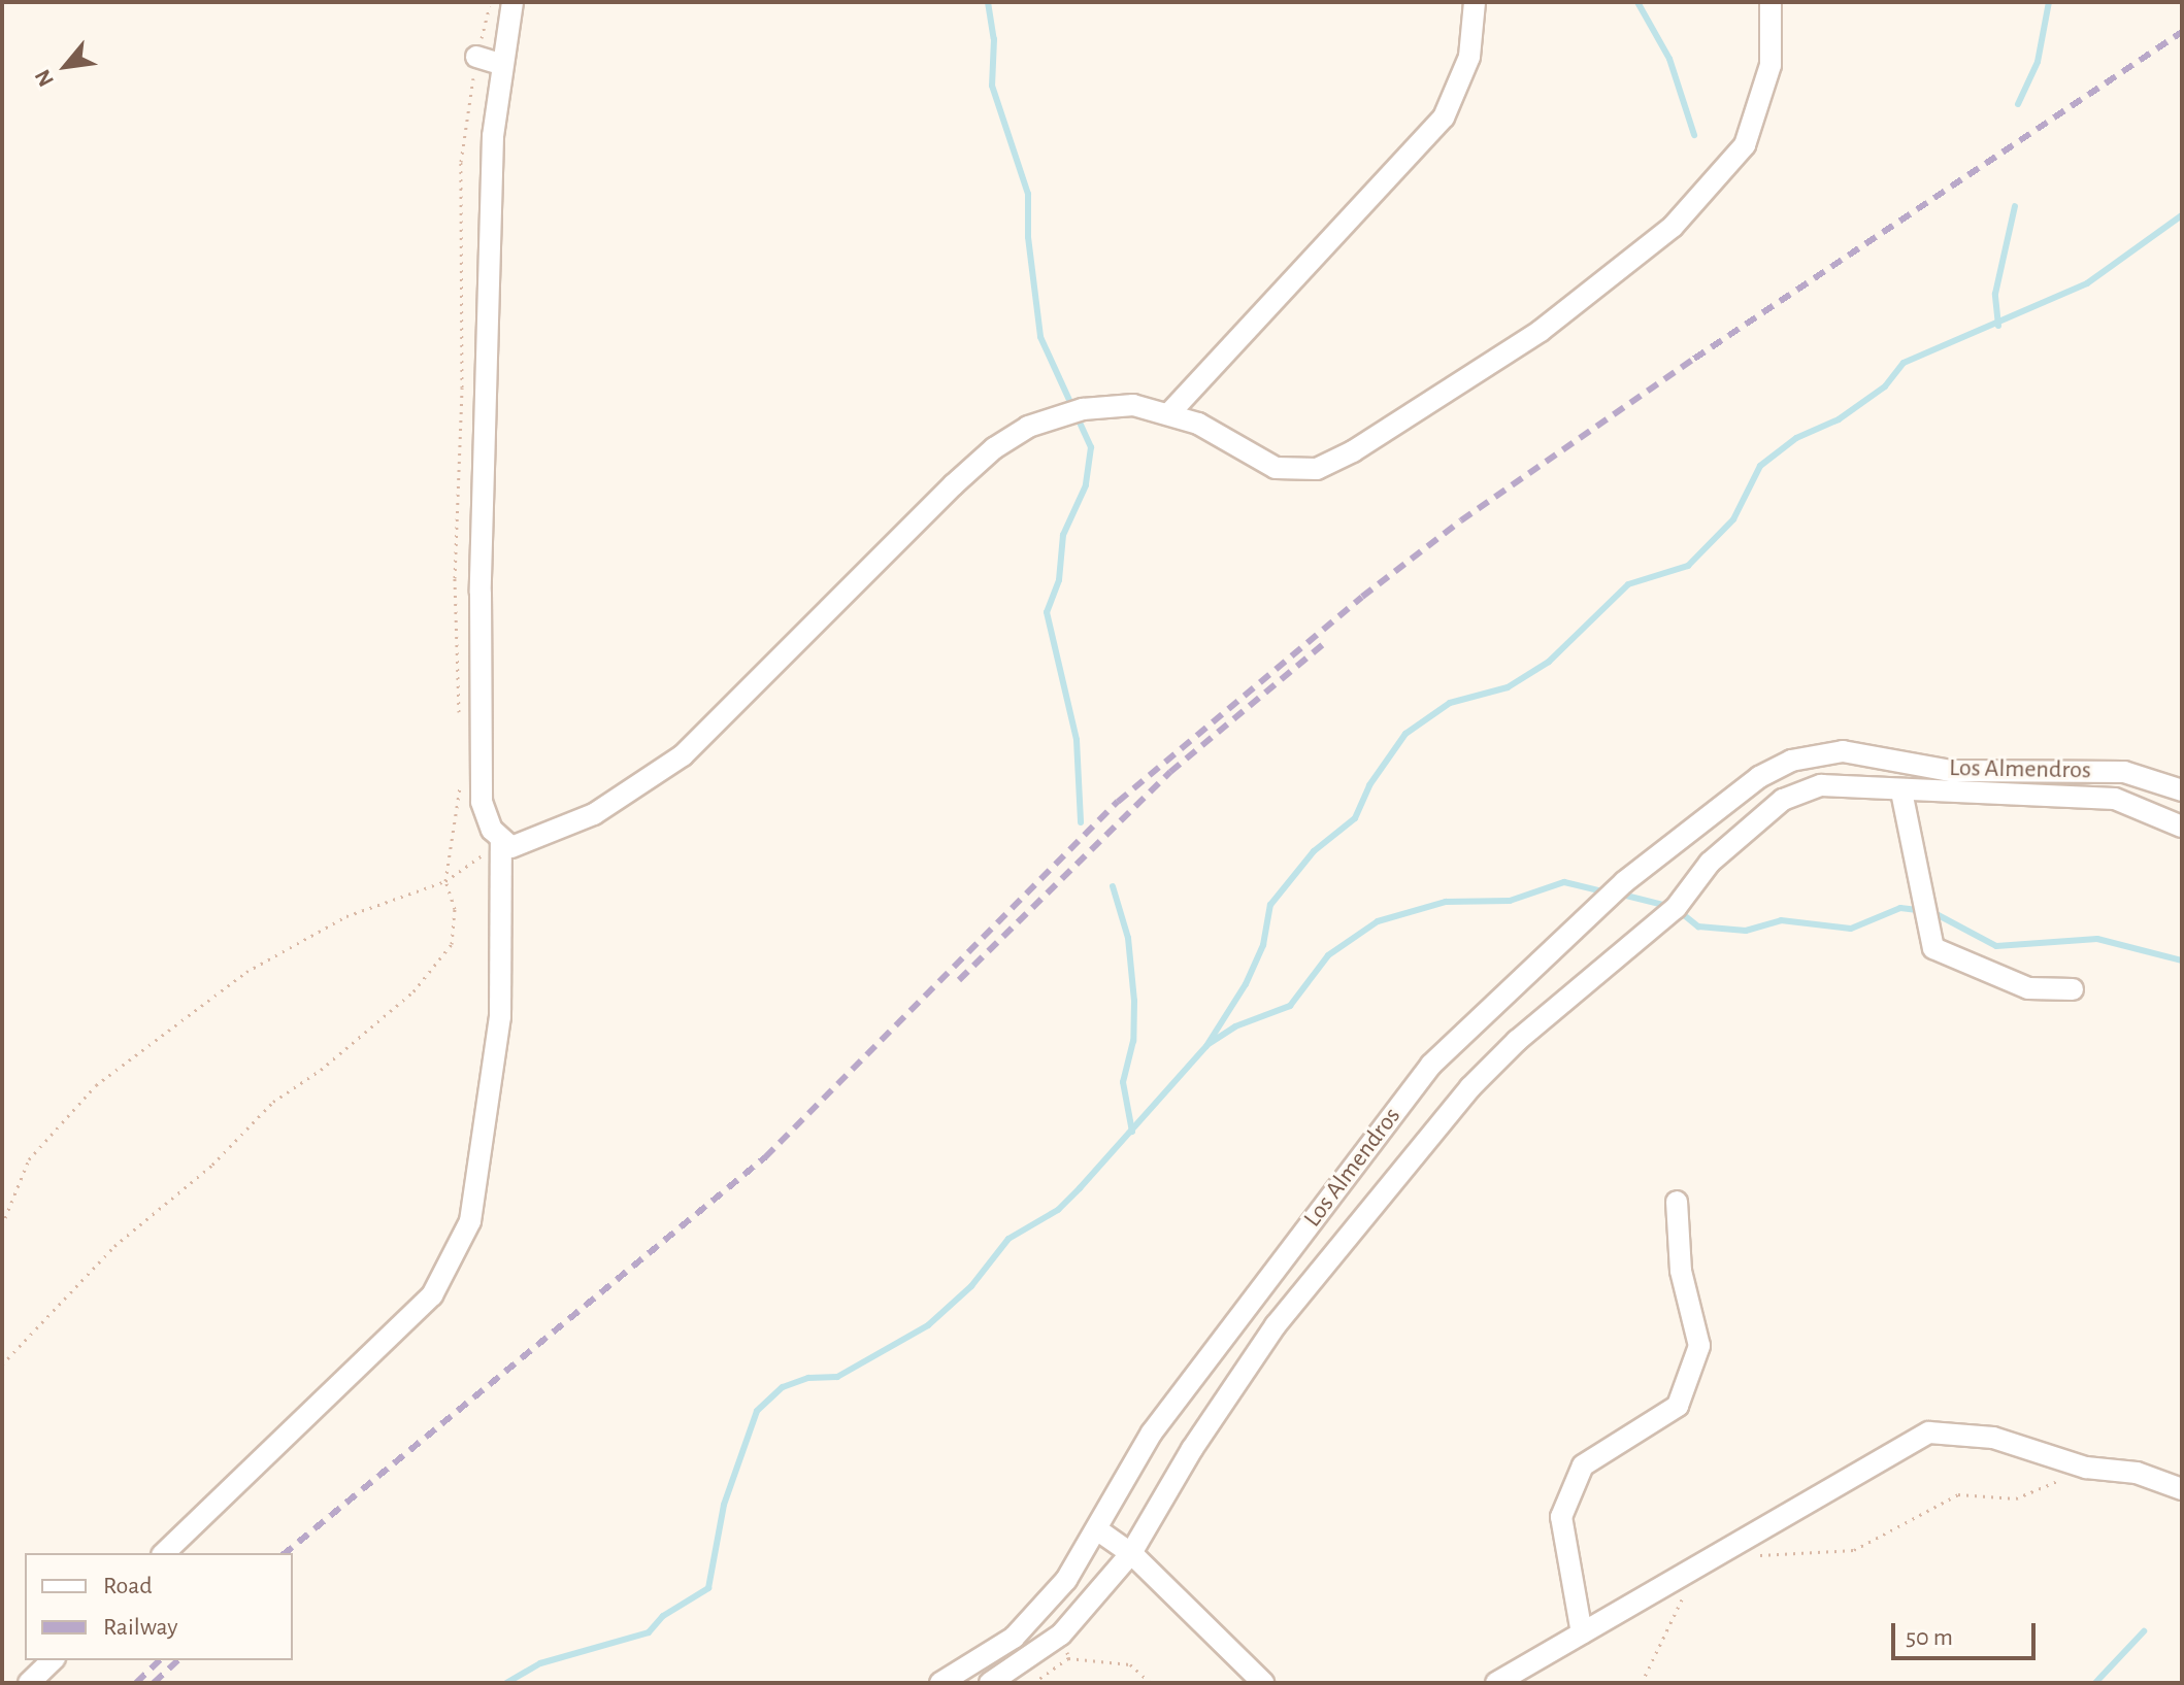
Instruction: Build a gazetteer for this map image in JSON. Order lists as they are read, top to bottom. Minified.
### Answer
{"streets":{"street":["Los Almendros"]},"legend":["Road","Railway"],"scale_bar":"50 m","north":"bottom left"}
